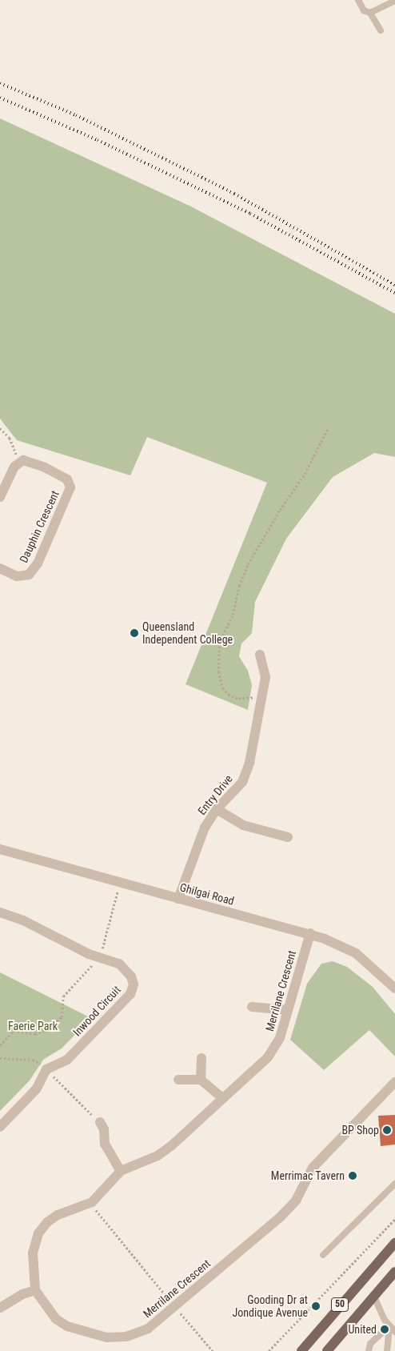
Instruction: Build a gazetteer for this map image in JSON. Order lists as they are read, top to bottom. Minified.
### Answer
{"streets":{"main road":["50"],"street":["Dauphin Crescent","Entry Drive","Ghilgai Road","Merrilane Crescent","Inwood Circuit"]},"crossings":[["Entry Drive","Ghilgai Road"],["Ghilgai Road","Merrilane Crescent"]],"parks":["Faerie Park"],"places":["Queensland Independent College","BP Shop","Merrimac Tavern","Gooding Dr at Jondique Avenue","United"]}
